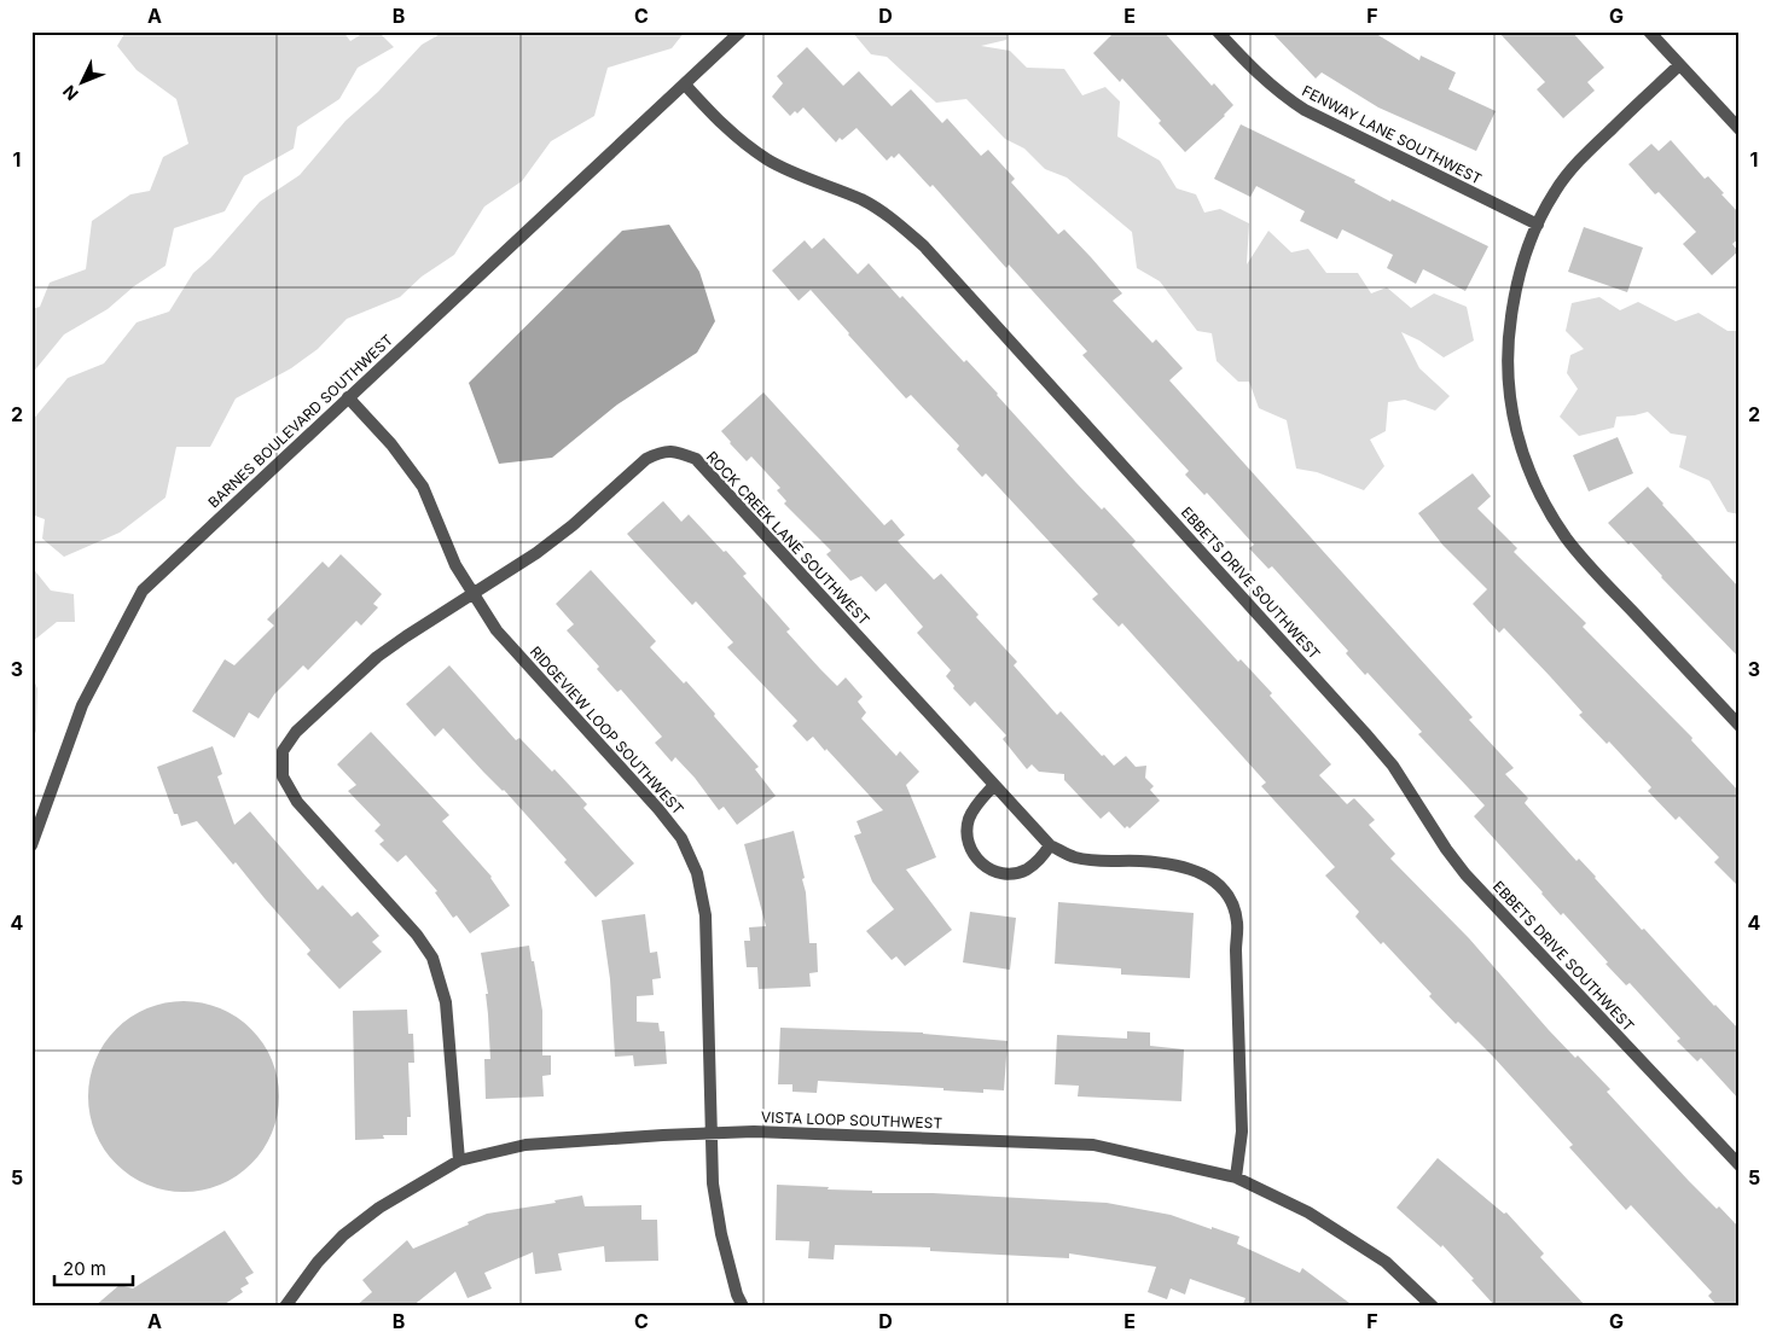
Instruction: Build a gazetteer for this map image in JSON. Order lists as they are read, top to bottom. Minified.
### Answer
{"streets":{"street":["FENWAY LANE SOUTHWEST","BARNES BOULEVARD SOUTHWEST","ROCK CREEK LANE SOUTHWEST","EBBETS DRIVE SOUTHWEST","RIDGEVIEW LOOP SOUTHWEST","VISTA LOOP SOUTHWEST"]},"crossings":[["BARNES BOULEVARD SOUTHWEST","EBBETS DRIVE SOUTHWEST"],["BARNES BOULEVARD SOUTHWEST","RIDGEVIEW LOOP SOUTHWEST"],["ROCK CREEK LANE SOUTHWEST","RIDGEVIEW LOOP SOUTHWEST"],["ROCK CREEK LANE SOUTHWEST","VISTA LOOP SOUTHWEST"],["RIDGEVIEW LOOP SOUTHWEST","VISTA LOOP SOUTHWEST"]],"scale_bar":"20 m","north":"bottom left","grid":{"columns":["A","B","C","D","E","F","G"],"rows":["1","2","3","4","5"]}}
